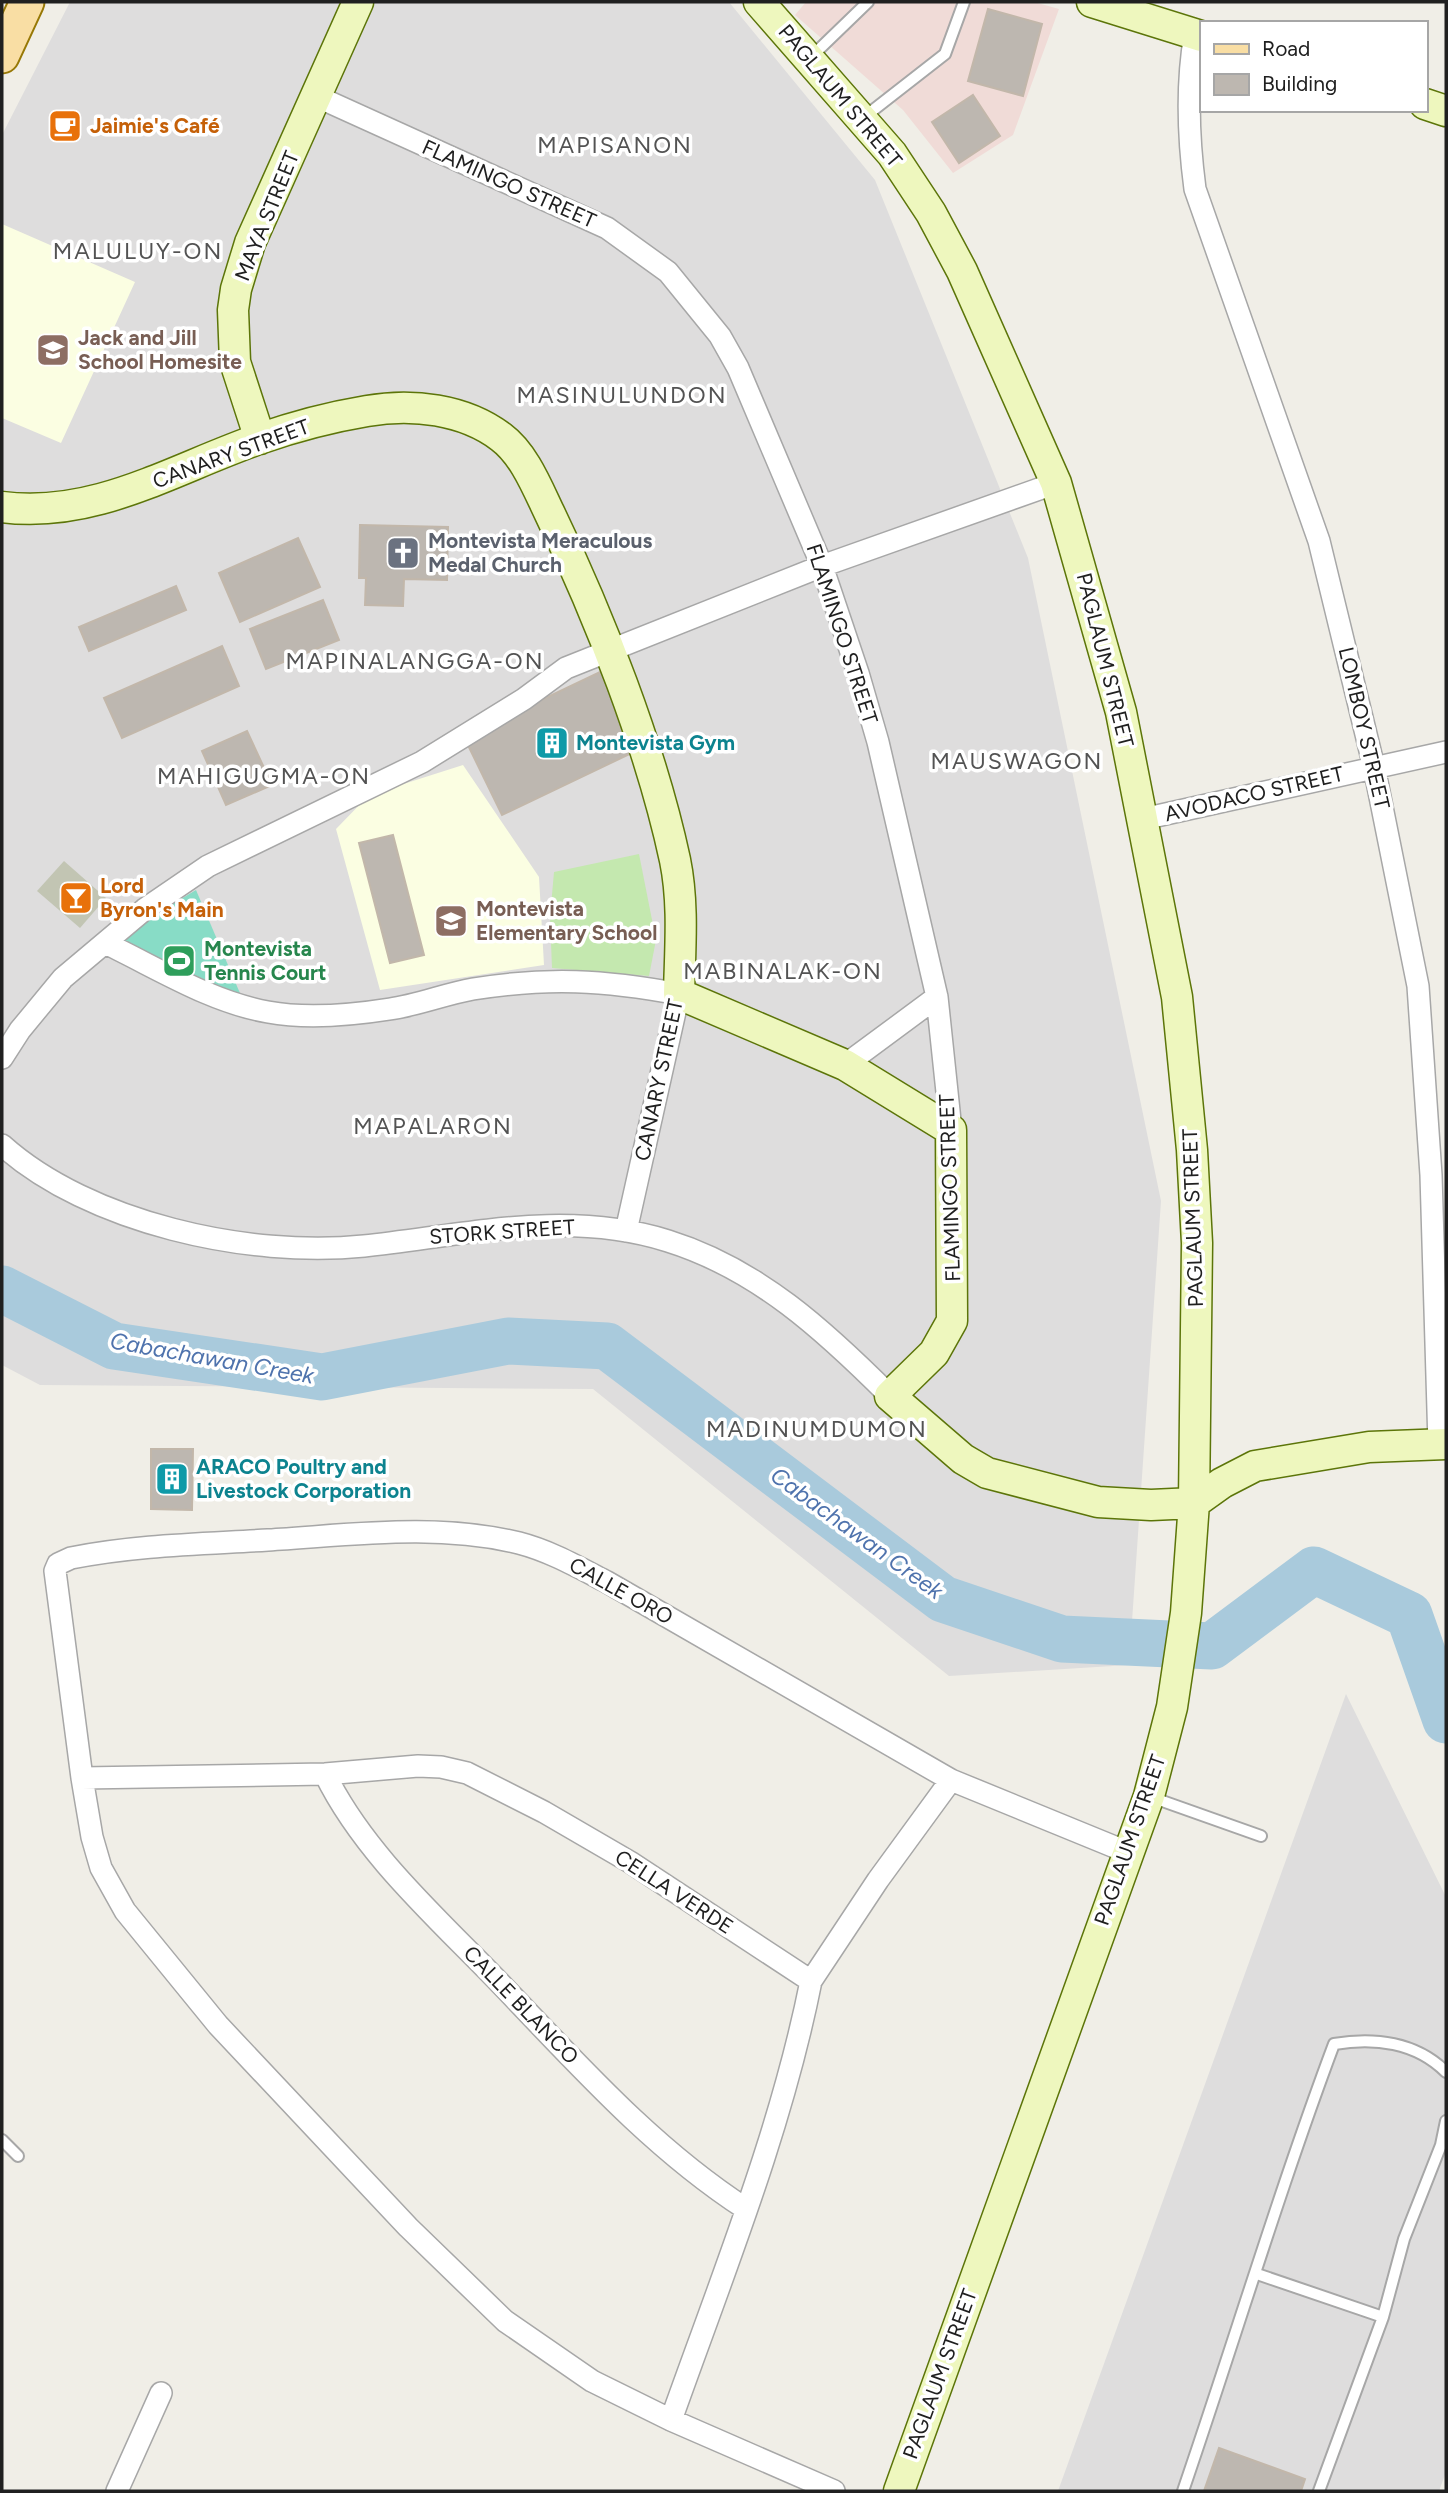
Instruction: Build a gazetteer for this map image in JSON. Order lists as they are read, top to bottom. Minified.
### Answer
{"streets":{"street":["PAGLAUM STREET","FLAMINGO STREET","MAYA STREET","CANARY STREET","LOMBOY STREET","AVODACO STREET","STORK STREET","CALLE ORO","CELLA VERDE","CALLE BLANCO"]},"crossings":[["PAGLAUM STREET","AVODACO STREET"],["PAGLAUM STREET","STORK STREET"],["PAGLAUM STREET","CALLE ORO"],["FLAMINGO STREET","MAYA STREET"],["FLAMINGO STREET","STORK STREET"],["MAYA STREET","CANARY STREET"],["CANARY STREET","STORK STREET"],["LOMBOY STREET","AVODACO STREET"],["CALLE ORO","CELLA VERDE"],["CELLA VERDE","CALLE BLANCO"]],"districts":["MAPISANON","MALULUY-ON","MASINULUNDON","MAPINALANGGA-ON","MAUSWAGON","MAHIGUGMA-ON","MABINALAK-ON","MAPALARON","MADINUMDUMON"],"water":["Cabachawan Creek"],"places":{"cafe":["Jaimie's Café"],"school or university":["Jack and Jill School Homesite","Montevista Elementary School"],"church":["Montevista Meraculous Medal Church"],"building":["Montevista Gym","ARACO Poultry and Livestock Corporation"],"bar":["Lord Byron's Main"],"sports":["Montevista Tennis Court"]},"legend":["Road","Building"]}
